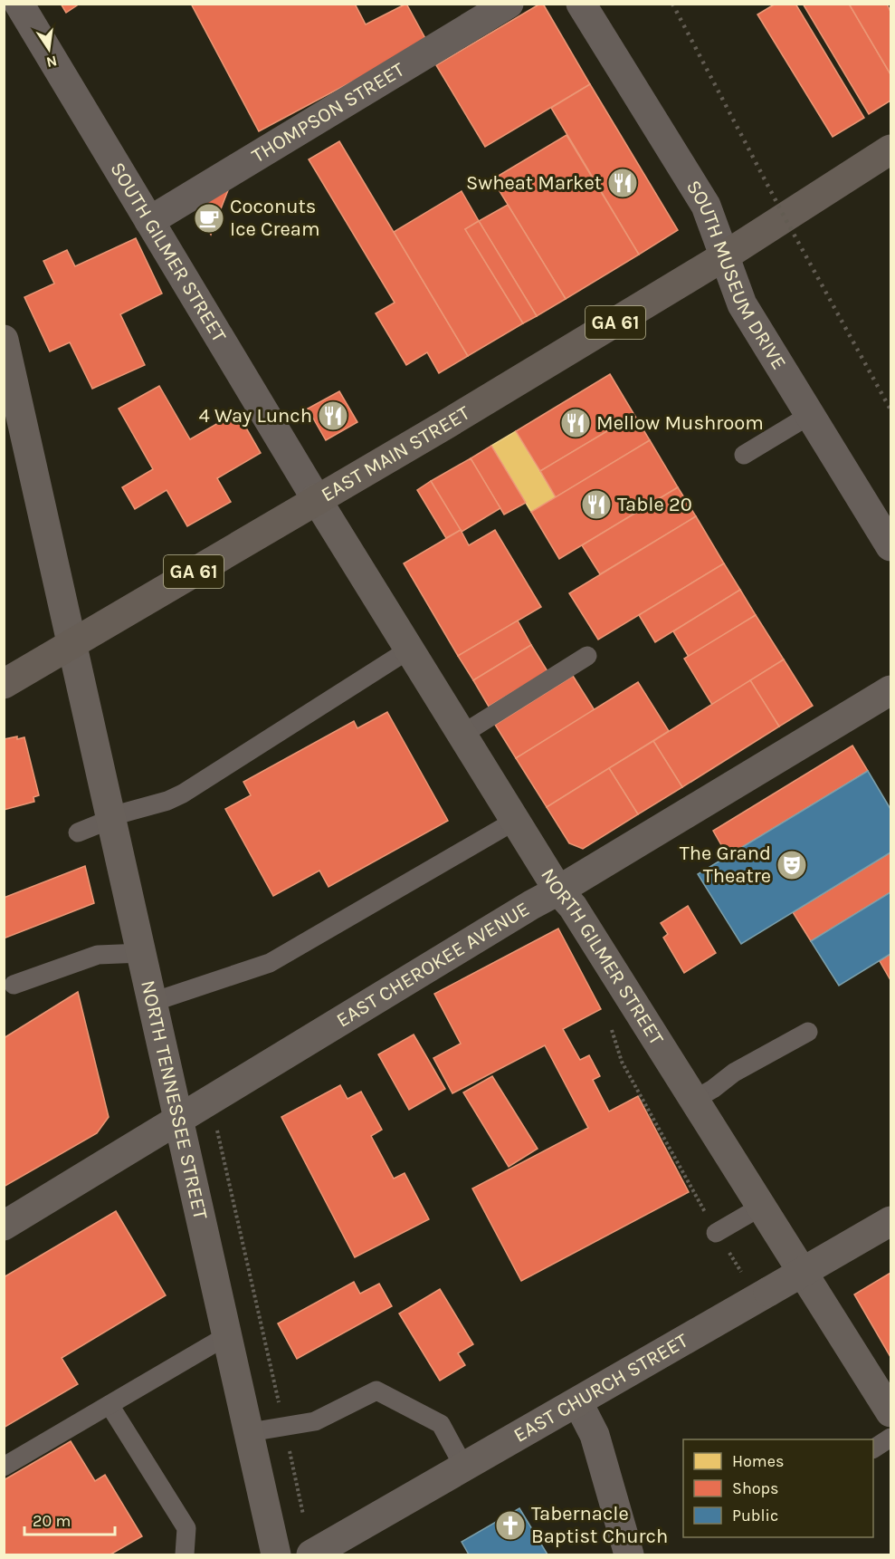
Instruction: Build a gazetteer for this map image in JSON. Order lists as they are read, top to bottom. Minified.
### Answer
{"streets":{"main road":["GA 61","EAST MAIN STREET"],"street":["THOMPSON STREET","SOUTH GILMER STREET","SOUTH MUSEUM DRIVE","NORTH GILMER STREET","EAST CHEROKEE AVENUE","NORTH TENNESSEE STREET","EAST CHURCH STREET"]},"crossings":[["THOMPSON STREET","SOUTH GILMER STREET"],["SOUTH GILMER STREET","EAST MAIN STREET"],["SOUTH GILMER STREET","NORTH GILMER STREET"],["SOUTH MUSEUM DRIVE","EAST MAIN STREET"],["EAST MAIN STREET","NORTH GILMER STREET"],["EAST MAIN STREET","NORTH TENNESSEE STREET"],["NORTH GILMER STREET","EAST CHEROKEE AVENUE"],["EAST CHEROKEE AVENUE","NORTH TENNESSEE STREET"]],"places":{"restaurant":["Swheat Market","4 Way Lunch","Mellow Mushroom","Table 20"],"cafe":["Coconuts Ice Cream"],"theatre":["The Grand Theatre"],"church":["Tabernacle Baptist Church"]},"legend":["Homes","Shops","Public"],"scale_bar":"20 m","north":"bottom"}
